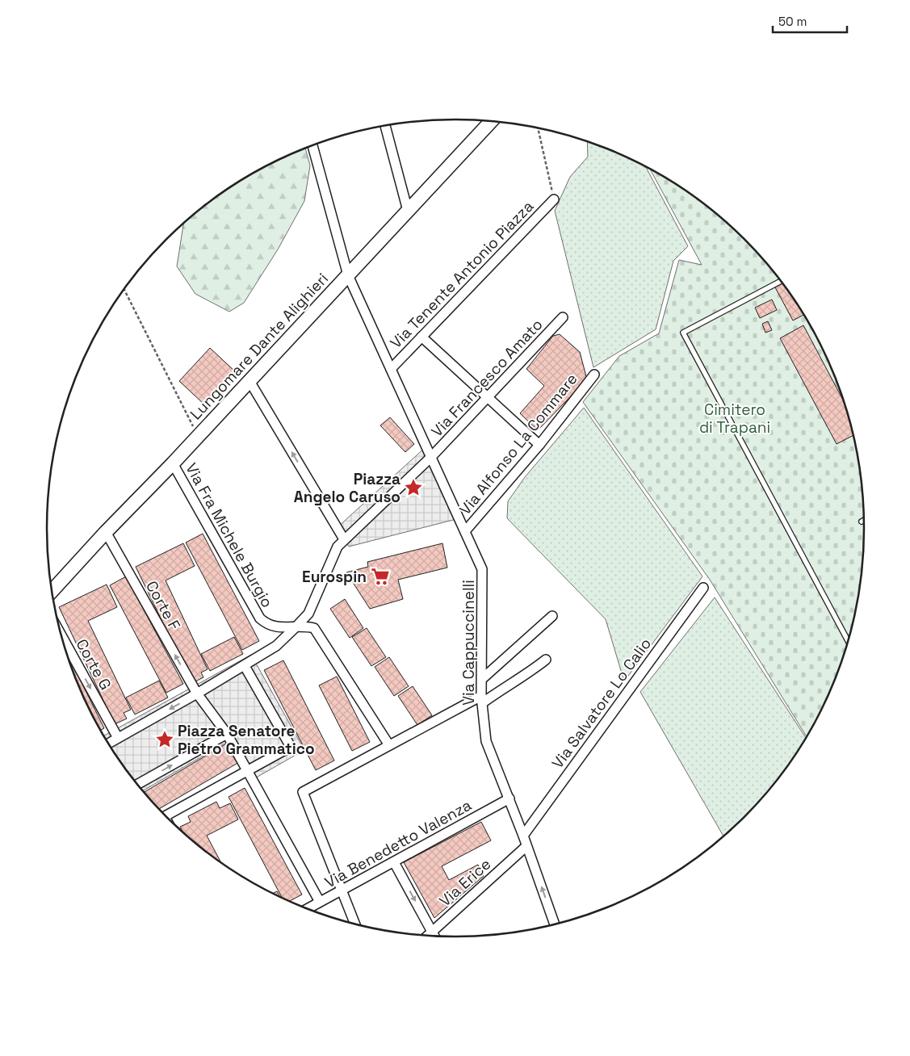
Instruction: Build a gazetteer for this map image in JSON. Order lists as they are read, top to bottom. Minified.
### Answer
{"streets":{"main road":["Lungomare Dante Alighieri"],"street":["Via Tenente Antonio Piazza","Via Francesco Amato","Via Alfonso La Commare","Via Fra Michele Burgio","Corte F","Via Cappuccinelli","Corte G","Via Salvatore Lo Calio","Via Benedetto Valenza","Via Erice"]},"crossings":[["Via Tenente Antonio Piazza","Via Cappuccinelli"],["Lungomare Dante Alighieri","Via Fra Michele Burgio"],["Lungomare Dante Alighieri","Corte F"],["Lungomare Dante Alighieri","Via Cappuccinelli"],["Via Francesco Amato","Via Cappuccinelli"],["Via Alfonso La Commare","Via Cappuccinelli"],["Corte F","Via Benedetto Valenza"],["Via Cappuccinelli","Via Salvatore Lo Calio"],["Via Cappuccinelli","Via Benedetto Valenza"],["Via Cappuccinelli","Via Erice"]],"one_way":["Corte F","Corte G"],"parks":["Cimitero di Trapani"],"places":{"place":["Piazza Angelo Caruso","Piazza Senatore Pietro Grammatico"],"supermarket":["Eurospin"]},"scale_bar":"50 m"}
